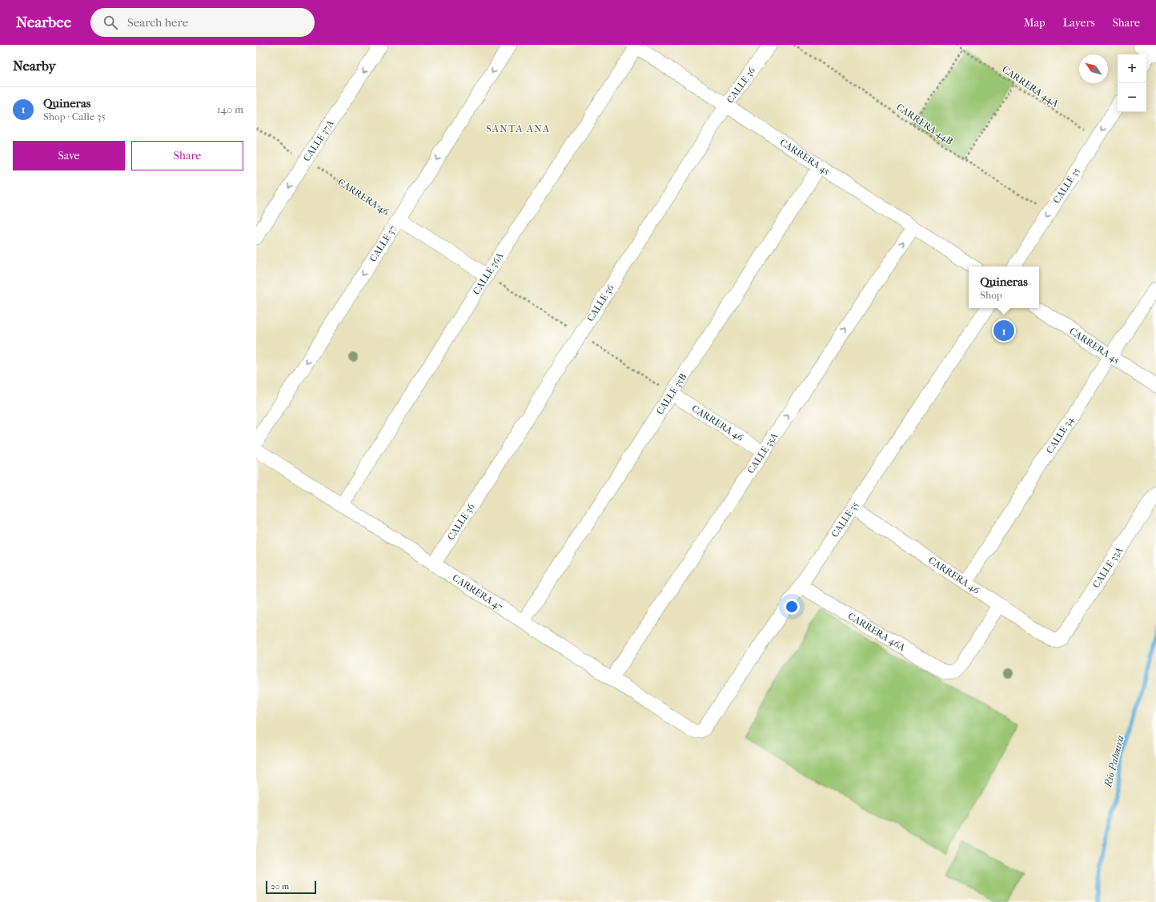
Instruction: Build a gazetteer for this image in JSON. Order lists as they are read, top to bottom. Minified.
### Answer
{"streets":{"street":["CALLE 36","CALLE 37A","CARRERA 45","CALLE 35","CARRERA 46","CALLE 37","CALLE 36A","CALLE 35B","CALLE 34","CALLE 35A","CALLE 33A","CARRERA 47","CARRERA 46A"],"path":["CARRERA 44A","CARRERA 44B"]},"crossings":[["CALLE 36","CARRERA 45"],["CALLE 36","CARRERA 47"],["CARRERA 44A","CALLE 35"],["CARRERA 44B","CALLE 35"],["CALLE 37A","CARRERA 46"],["CARRERA 45","CALLE 36A"],["CARRERA 45","CALLE 35B"],["CARRERA 45","CALLE 34"],["CARRERA 45","CALLE 35A"],["CALLE 35","CARRERA 46"],["CALLE 35","CARRERA 47"],["CALLE 35","CARRERA 46A"],["CARRERA 46","CALLE 37"],["CARRERA 46","CALLE 36A"],["CARRERA 46","CALLE 35B"],["CARRERA 46","CALLE 34"],["CARRERA 46","CALLE 35A"],["CARRERA 46","CALLE 33A"],["CARRERA 46","CARRERA 46A"],["CALLE 36A","CARRERA 47"],["CALLE 35B","CARRERA 47"],["CALLE 35A","CARRERA 47"]],"one_way":["CALLE 37A","CALLE 37","CALLE 35A"],"districts":["SANTA ANA"],"water":["Río Palmira"],"scale_bar":"20 m","north":"top left","page":{"header":"Nearbee","search":"Search here","nav":["Map","Layers","Share"],"heading":"Nearby","map_buttons":["+","−"],"list":[{"mark":"1","name":"Quineras","note":"Shop · Calle 35","value":"140 m"}],"buttons":["Save","Share"],"popup":["Quineras","Shop"],"pins":"1","scale":"20 m"}}
